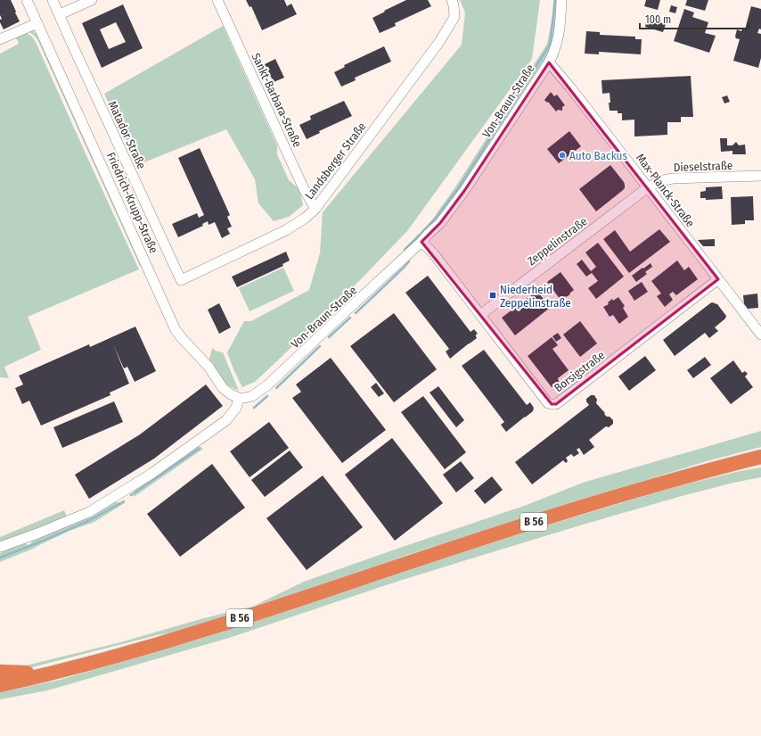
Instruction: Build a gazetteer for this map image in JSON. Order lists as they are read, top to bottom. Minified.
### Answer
{"streets":{"highway":["B 56"],"street":["Sankt-Barbara-Straße","Von-Braun-Straße","Matador Straße","Landsberger Straße","Dieselstraße","Max-Planck-Straße","Friedrich-Krupp-Straße","Zeppelinstraße","Borsigstraße"]},"crossings":[["Sankt-Barbara-Straße","Landsberger Straße"],["Von-Braun-Straße","Max-Planck-Straße"],["Von-Braun-Straße","Friedrich-Krupp-Straße"],["Von-Braun-Straße","Borsigstraße"],["Matador Straße","Landsberger Straße"],["Dieselstraße","Max-Planck-Straße"],["Dieselstraße","Zeppelinstraße"],["Max-Planck-Straße","Zeppelinstraße"],["Max-Planck-Straße","Borsigstraße"],["Zeppelinstraße","Borsigstraße"]],"places":{"other":["Auto Backus"],"transit":["Niederheid Zeppelinstraße"]},"scale_bar":"100 m"}
